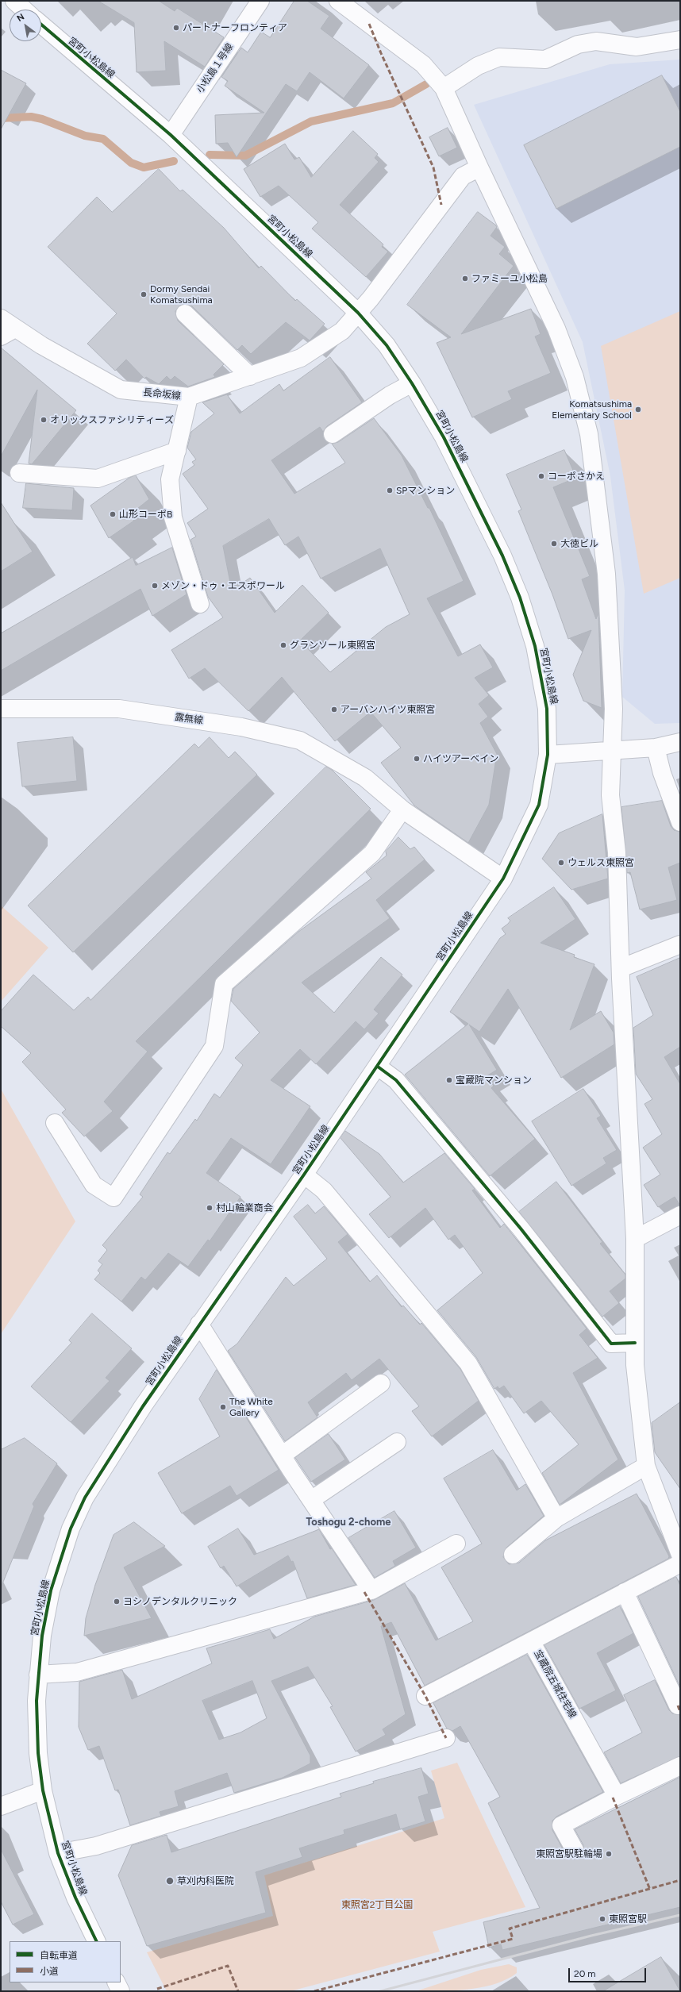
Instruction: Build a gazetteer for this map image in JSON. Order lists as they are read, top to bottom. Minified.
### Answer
{"streets":{"street":["宮町小松島線","小松島１号線","長命坂線","露無線","宝蔵院五城住宅線"]},"crossings":[["宮町小松島線","小松島１号線"],["宮町小松島線","長命坂線"],["宮町小松島線","露無線"]],"districts":["Toshogu 2-chome"],"parks":["東照宮2丁目公園"],"places":["パートナーフロンティア","ファミーユ小松島","Dormy Sendai Komatsushima","Komatsushima Elementary School","オリックスファシリティーズ","コーポさかえ","SPマンション","山形コーポB","大徳ビル","メゾン・ドゥ・エスポワール","グランソール東照宮","アーバンハイツ東照宮","ハイツアーベイン","ウェルス東照宮","宝蔵院マンション","村山輪業商会","The White Gallery","ヨシノデンタルクリニック","東照宮駅駐輪場","草刈内科医院","東照宮駅"],"legend":["自転車道","小道"],"scale_bar":"20 m","north":"top left"}
